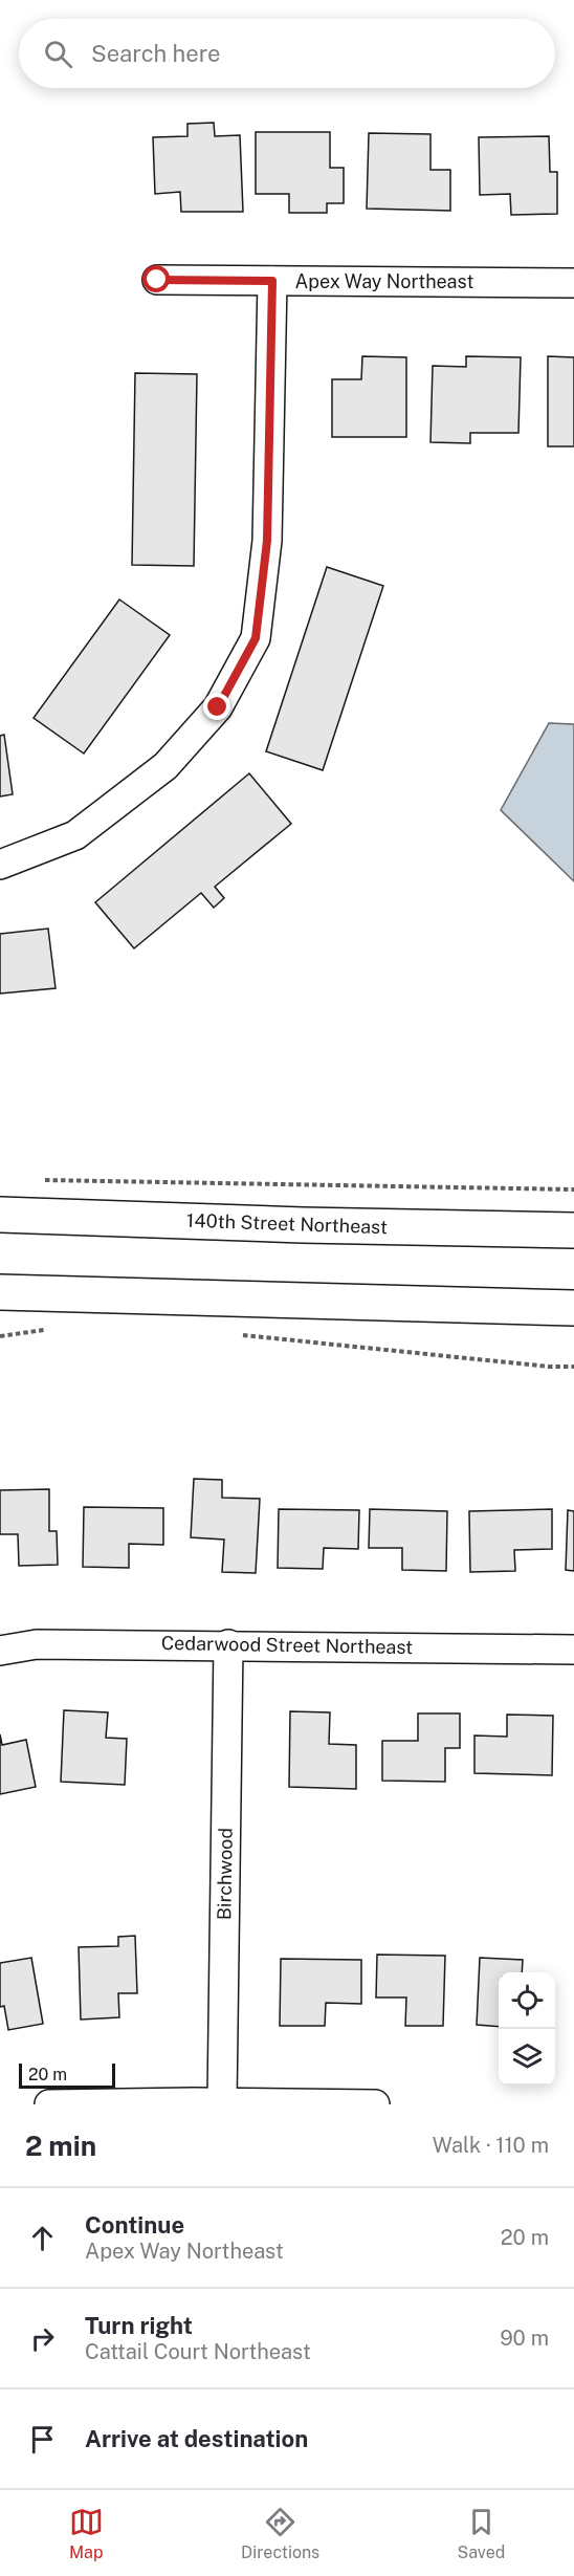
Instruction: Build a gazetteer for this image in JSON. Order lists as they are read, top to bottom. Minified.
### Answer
{"streets":{"highway":["140th Street Northeast"],"street":["Apex Way Northeast","Cedarwood Street Northeast","Birchwood"]},"crossings":[["Cedarwood Street Northeast","Birchwood"]],"scale_bar":"20 m","page":{"search":"Search here","scale":"20 m","heading":["2 min","Walk · 110 m"],"list":[["Continue","Apex Way Northeast","20 m"],["Turn right","Cattail Court Northeast","90 m"],"Arrive at destination"],"nav":["Map","Directions","Saved"]}}
